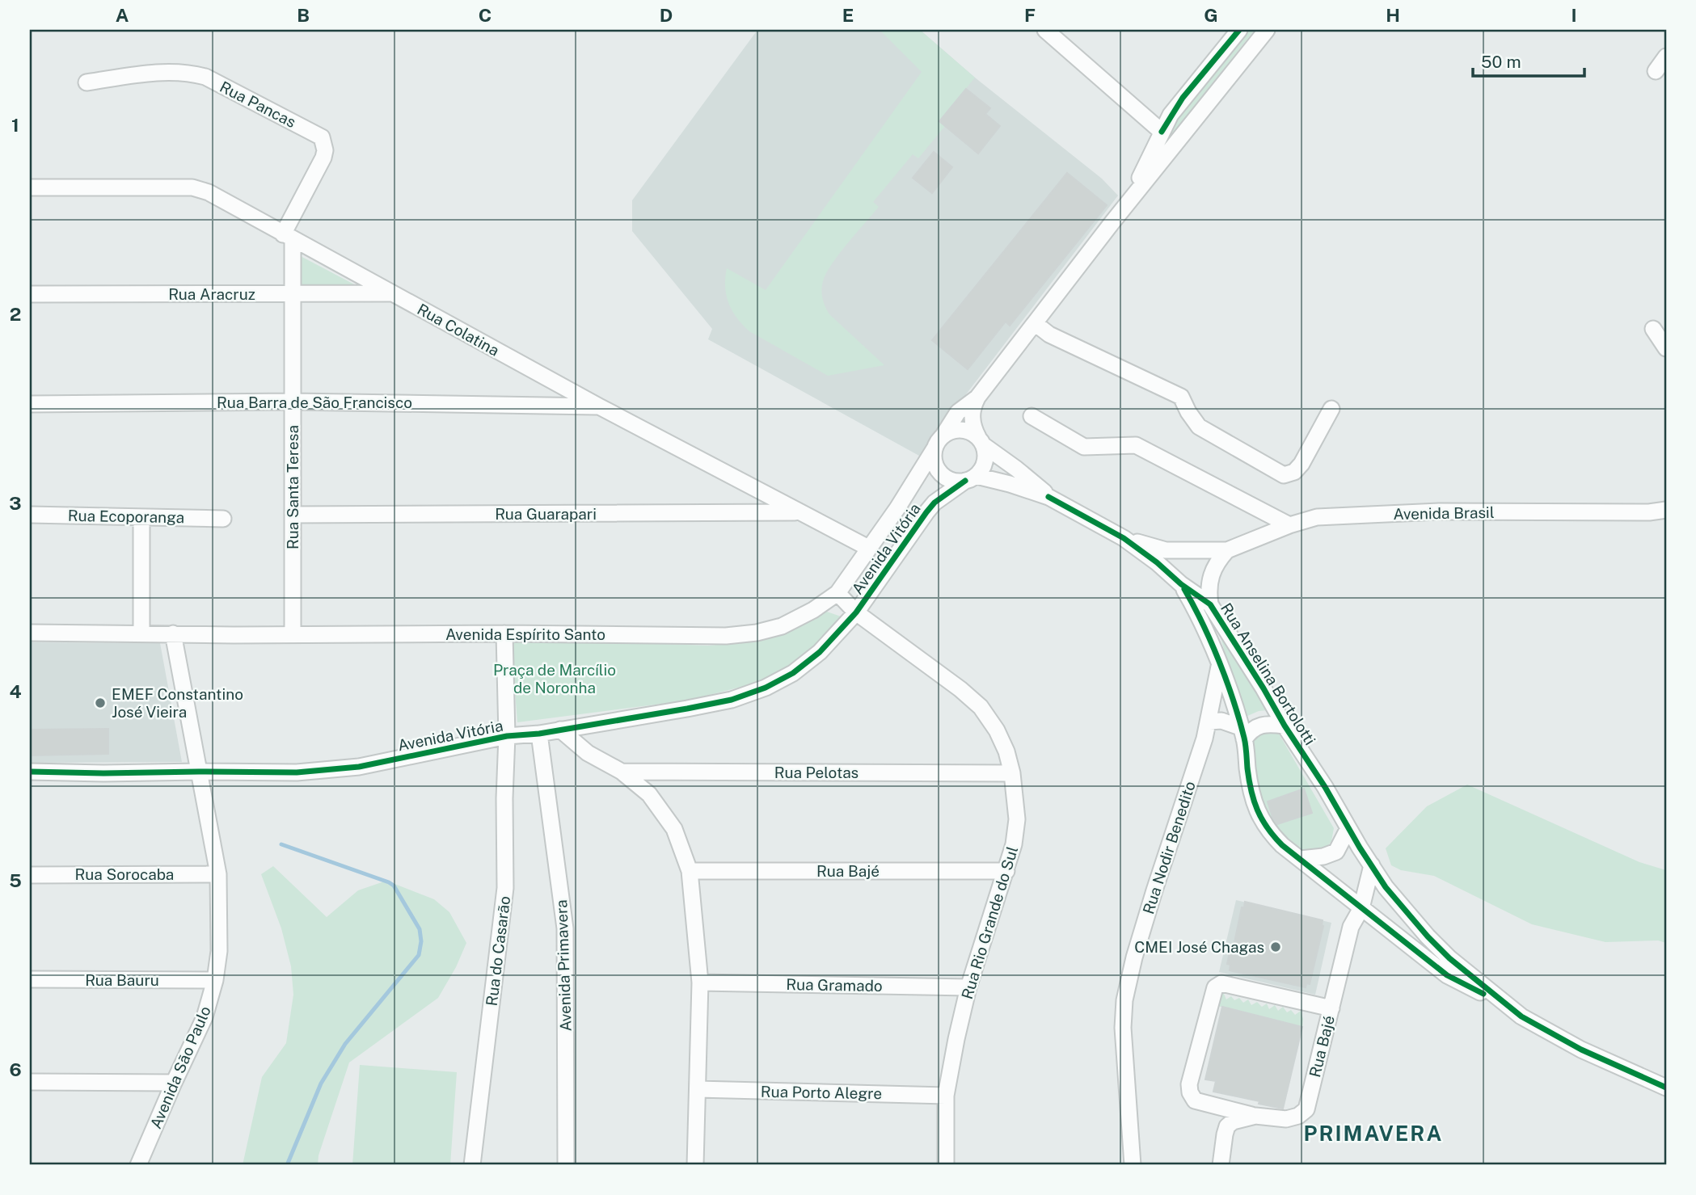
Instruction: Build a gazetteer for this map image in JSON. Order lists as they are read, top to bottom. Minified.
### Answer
{"streets":{"street":["Rua Pancas","Rua Aracruz","Rua Colatina","Rua Barra de São Francisco","Rua Santa Teresa","Avenida Brasil","Rua Guarapari","Rua Ecoporanga","Avenida Vitória","Avenida Espírito Santo","Rua Anselina Bortolotti","Rua Pelotas","Rua Nodir Benedito","Rua Bajé","Rua Sorocaba","Rua Rio Grande do Sul","Rua do Casarão","Avenida Primavera","Rua Bauru","Rua Gramado","Avenida São Paulo","Rua Porto Alegre"]},"crossings":[["Rua Pancas","Rua Colatina"],["Rua Pancas","Rua Santa Teresa"],["Rua Aracruz","Rua Colatina"],["Rua Aracruz","Rua Santa Teresa"],["Rua Colatina","Rua Barra de São Francisco"],["Rua Colatina","Rua Santa Teresa"],["Rua Colatina","Rua Guarapari"],["Rua Colatina","Avenida Espírito Santo"],["Rua Barra de São Francisco","Rua Santa Teresa"],["Rua Santa Teresa","Rua Guarapari"],["Rua Santa Teresa","Avenida Espírito Santo"],["Avenida Vitória","Avenida Espírito Santo"],["Avenida Vitória","Rua Rio Grande do Sul"],["Avenida Vitória","Rua do Casarão"],["Avenida Vitória","Avenida Primavera"],["Avenida Vitória","Avenida São Paulo"],["Avenida Espírito Santo","Avenida São Paulo"],["Rua Anselina Bortolotti","Rua Nodir Benedito"],["Rua Anselina Bortolotti","Rua Bajé"],["Rua Pelotas","Rua Rio Grande do Sul"],["Rua Bajé","Rua Rio Grande do Sul"],["Rua Sorocaba","Avenida São Paulo"],["Rua Rio Grande do Sul","Rua Gramado"],["Rua Rio Grande do Sul","Rua Porto Alegre"],["Rua Bauru","Avenida São Paulo"]],"districts":["PRIMAVERA"],"parks":["Praça de Marcílio de Noronha"],"places":["EMEF Constantino José Vieira","CMEI José Chagas"],"scale_bar":"50 m","grid":{"columns":["A","B","C","D","E","F","G","H","I"],"rows":["1","2","3","4","5","6"]}}
